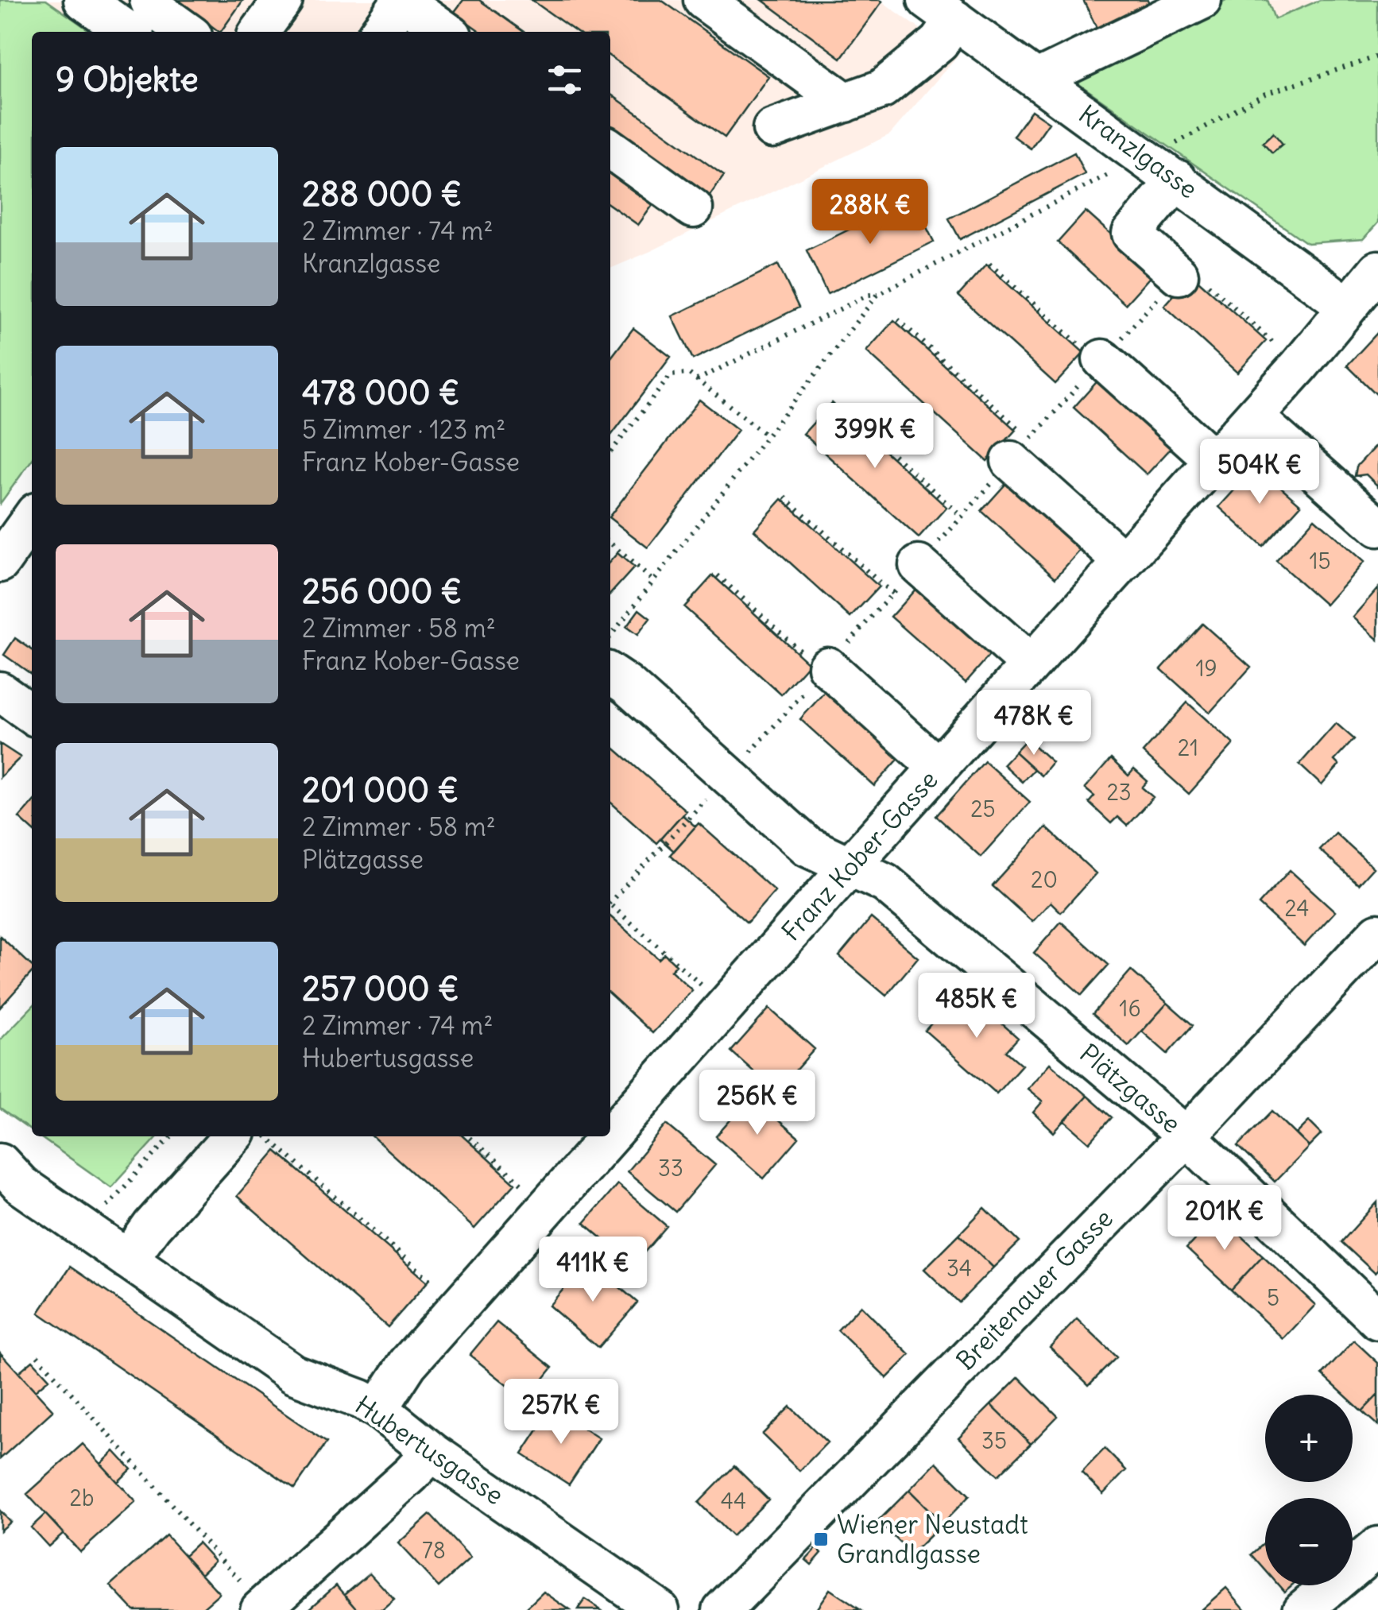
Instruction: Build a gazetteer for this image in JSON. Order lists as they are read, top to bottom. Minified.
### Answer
{"streets":{"street":["Kranzlgasse","Franz Kober-Gasse","Plätzgasse","Breitenauer Gasse","Hubertusgasse"]},"crossings":[["Kranzlgasse","Franz Kober-Gasse"],["Franz Kober-Gasse","Plätzgasse"],["Franz Kober-Gasse","Hubertusgasse"],["Plätzgasse","Breitenauer Gasse"]],"places":{"transit":["Wiener Neustadt Grandlgasse"]},"house_numbers":["15","19","21","23","25","20","24","16","33","34","5","35","2b","44","78"],"page":{"heading":"9 Objekte","list":[{"name":"288 000 €","note":"2 Zimmer · 74 m² · Kranzlgasse"},{"name":"478 000 €","note":"5 Zimmer · 123 m² · Franz Kober-Gasse"},{"name":"256 000 €","note":"2 Zimmer · 58 m² · Franz Kober-Gasse"},{"name":"201 000 €","note":"2 Zimmer · 58 m² · Plätzgasse"},{"name":"257 000 €","note":"2 Zimmer · 74 m² · Hubertusgasse"}],"price":["288K €","399K €","504K €","478K €","485K €","256K €","201K €","411K €","257K €"],"map_buttons":["+","−"]}}
